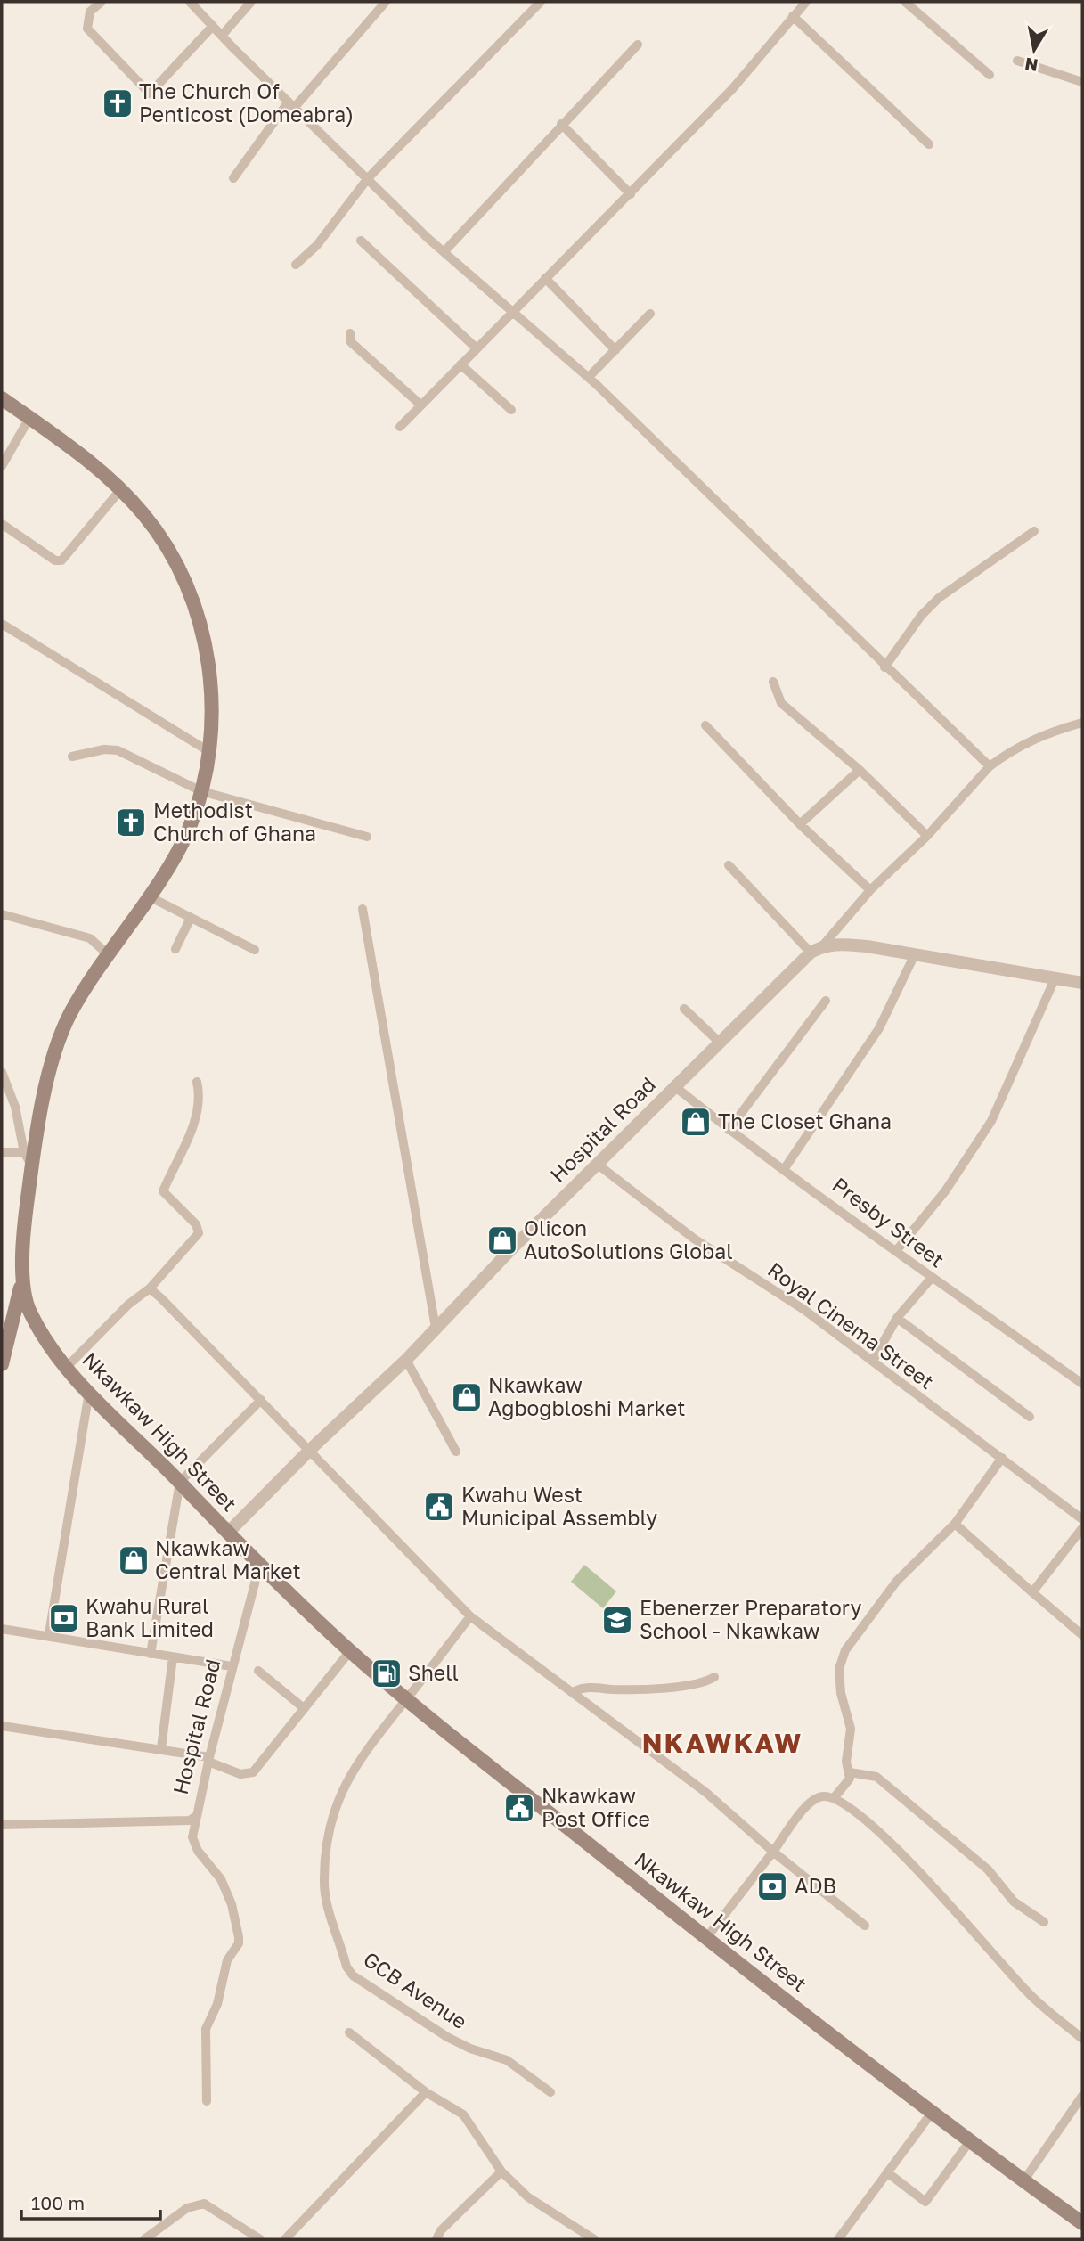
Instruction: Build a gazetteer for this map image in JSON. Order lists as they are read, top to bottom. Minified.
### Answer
{"streets":{"main road":["Nkawkaw High Street"],"street":["Hospital Road","Presby Street","Royal Cinema Street","GCB Avenue"]},"crossings":[["Hospital Road","Presby Street"],["Hospital Road","Royal Cinema Street"],["Hospital Road","Nkawkaw High Street"],["Nkawkaw High Street","GCB Avenue"]],"districts":["NKAWKAW"],"places":{"church":["The Church Of Penticost (Domeabra)","Methodist Church of Ghana"],"shop":["The Closet Ghana","Olicon AutoSolutions Global","Nkawkaw Agbogbloshi Market","Nkawkaw Central Market"],"public building":["Kwahu West Municipal Assembly","Nkawkaw Post Office"],"bank":["Kwahu Rural Bank Limited","ADB"],"school or university":["Ebenerzer Preparatory School - Nkawkaw"],"fuel station":["Shell"]},"scale_bar":"100 m","north":"bottom"}
